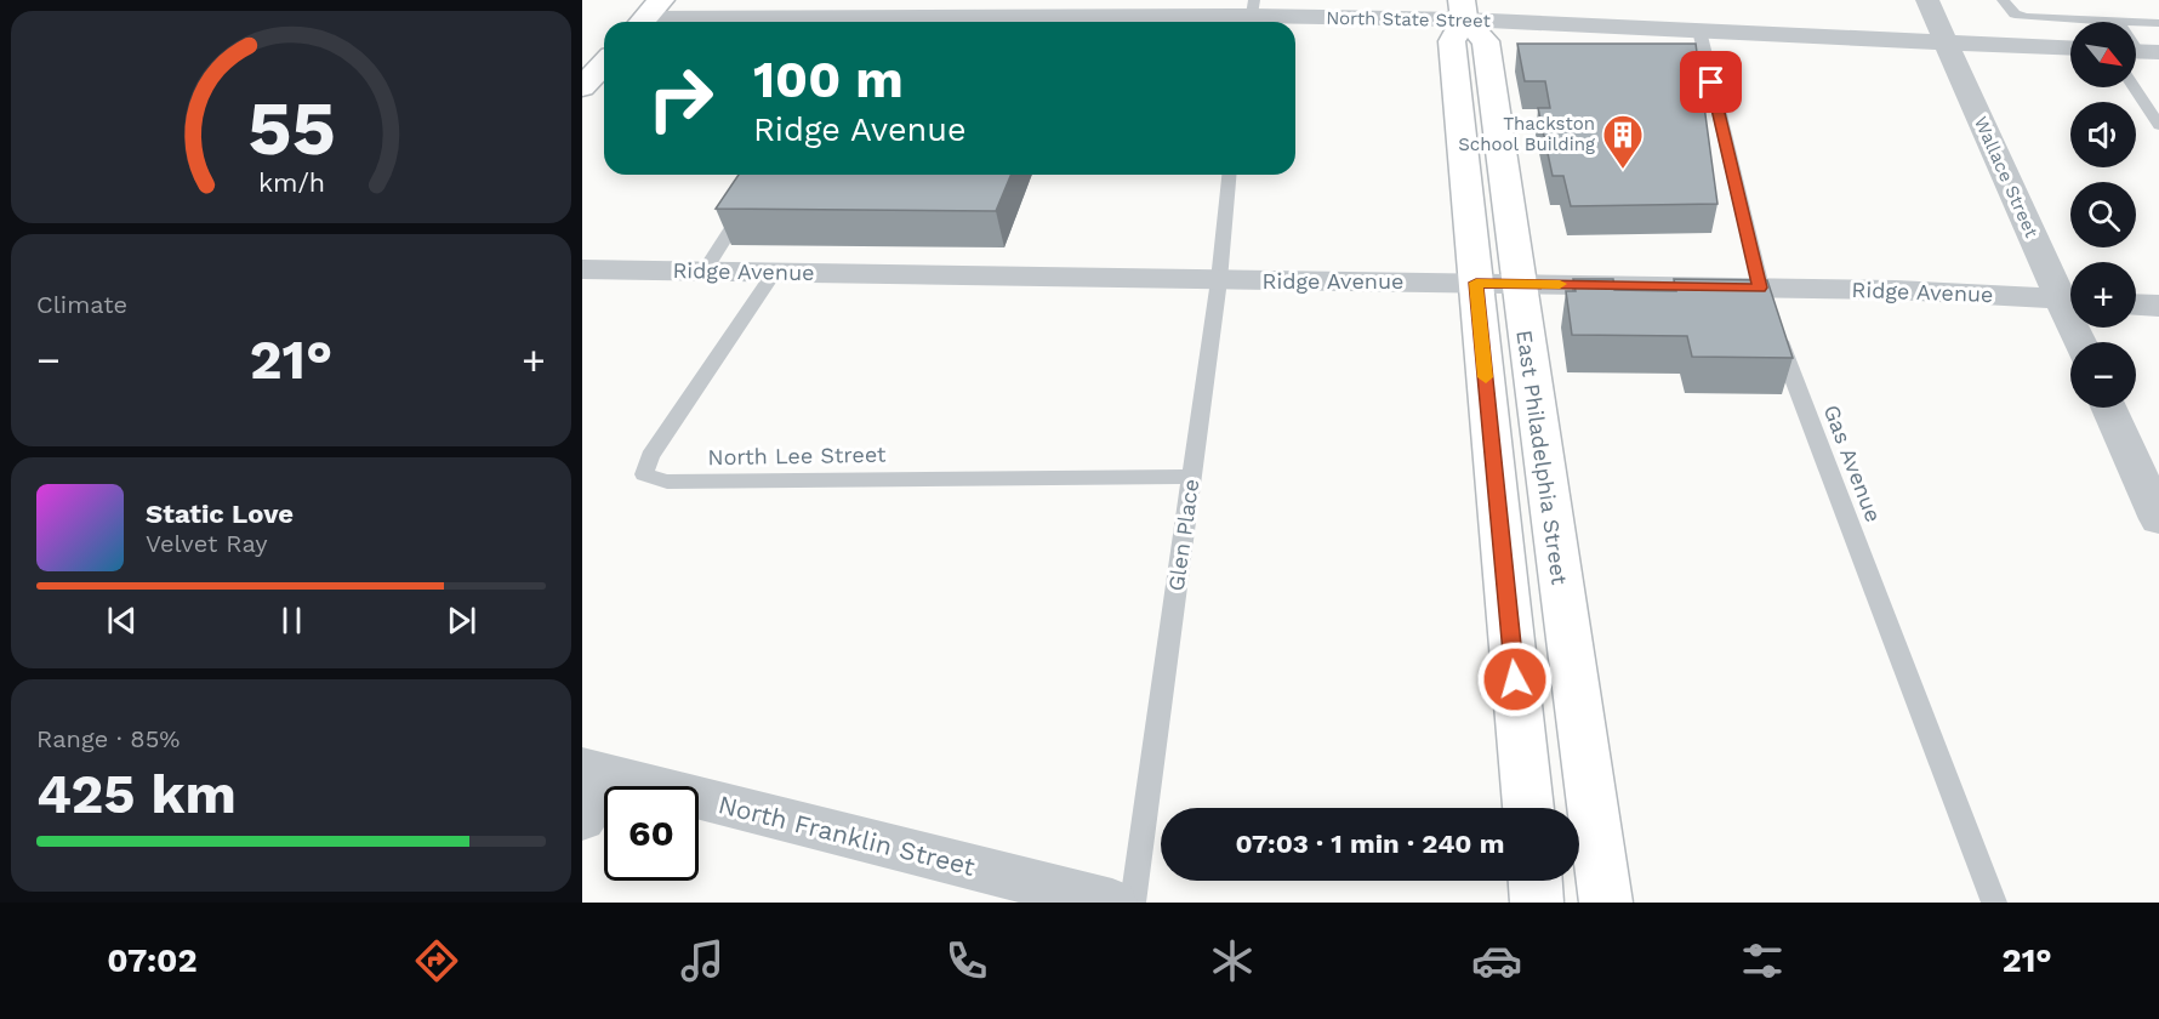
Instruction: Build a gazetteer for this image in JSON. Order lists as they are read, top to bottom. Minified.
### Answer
{"streets":{"main road":["East Philadelphia Street"],"street":["North State Street","Wallace Street","Ridge Avenue","North Franklin Street"],"lane":["North Lee Street","Gas Avenue","Glen Place"]},"crossings":[["North State Street","Wallace Street"],["North State Street","East Philadelphia Street"],["North State Street","Gas Avenue"],["Ridge Avenue","North Lee Street"],["Ridge Avenue","East Philadelphia Street"],["Ridge Avenue","Gas Avenue"],["Ridge Avenue","Glen Place"],["North Lee Street","Glen Place"]],"places":{"building":["Thackston School Building"]},"north":"bottom right","page":{"map_buttons":["+","−"],"turn":["100 m","Ridge Avenue"],"tile":["Climate",["Range · 85%","425 km"]],"heat":["−","21°","+"],"song":["Static Love","Velvet Ray"],"limit":"60","trip":"07:03 · 1 min · 240 m","tabs":["07:02","21°"],"gauge":["55","km/h"]}}
